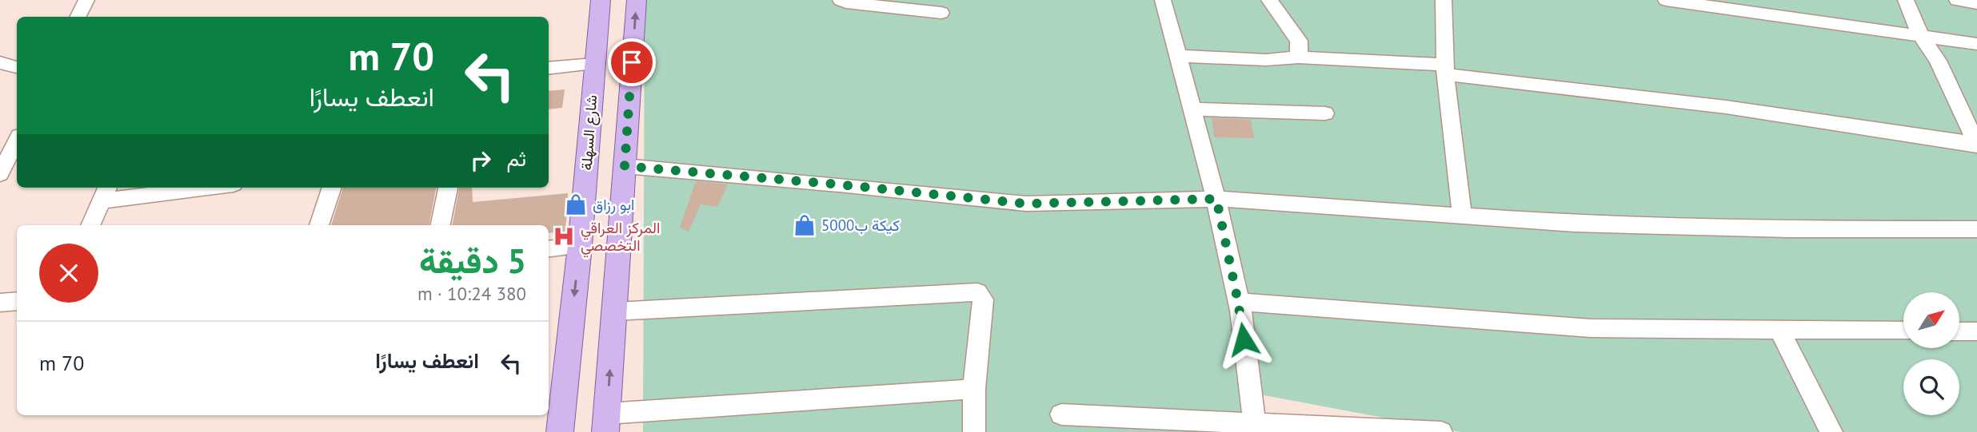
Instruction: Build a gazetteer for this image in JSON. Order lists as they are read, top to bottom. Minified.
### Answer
{"streets":{"main road":["شارع السهلة"]},"places":{"shop":["ابو رزاق","كيكة ب5000"],"hospital":["المركز العراقي التخصصي"]},"north":"top right","page":{"turn":["70 m","انعطف يسارًا"],"then":"ثم","heading":["5 دقيقة","380 m · 10:24"],"list":[{"name":"انعطف يسارًا","value":"70 m"}]}}
